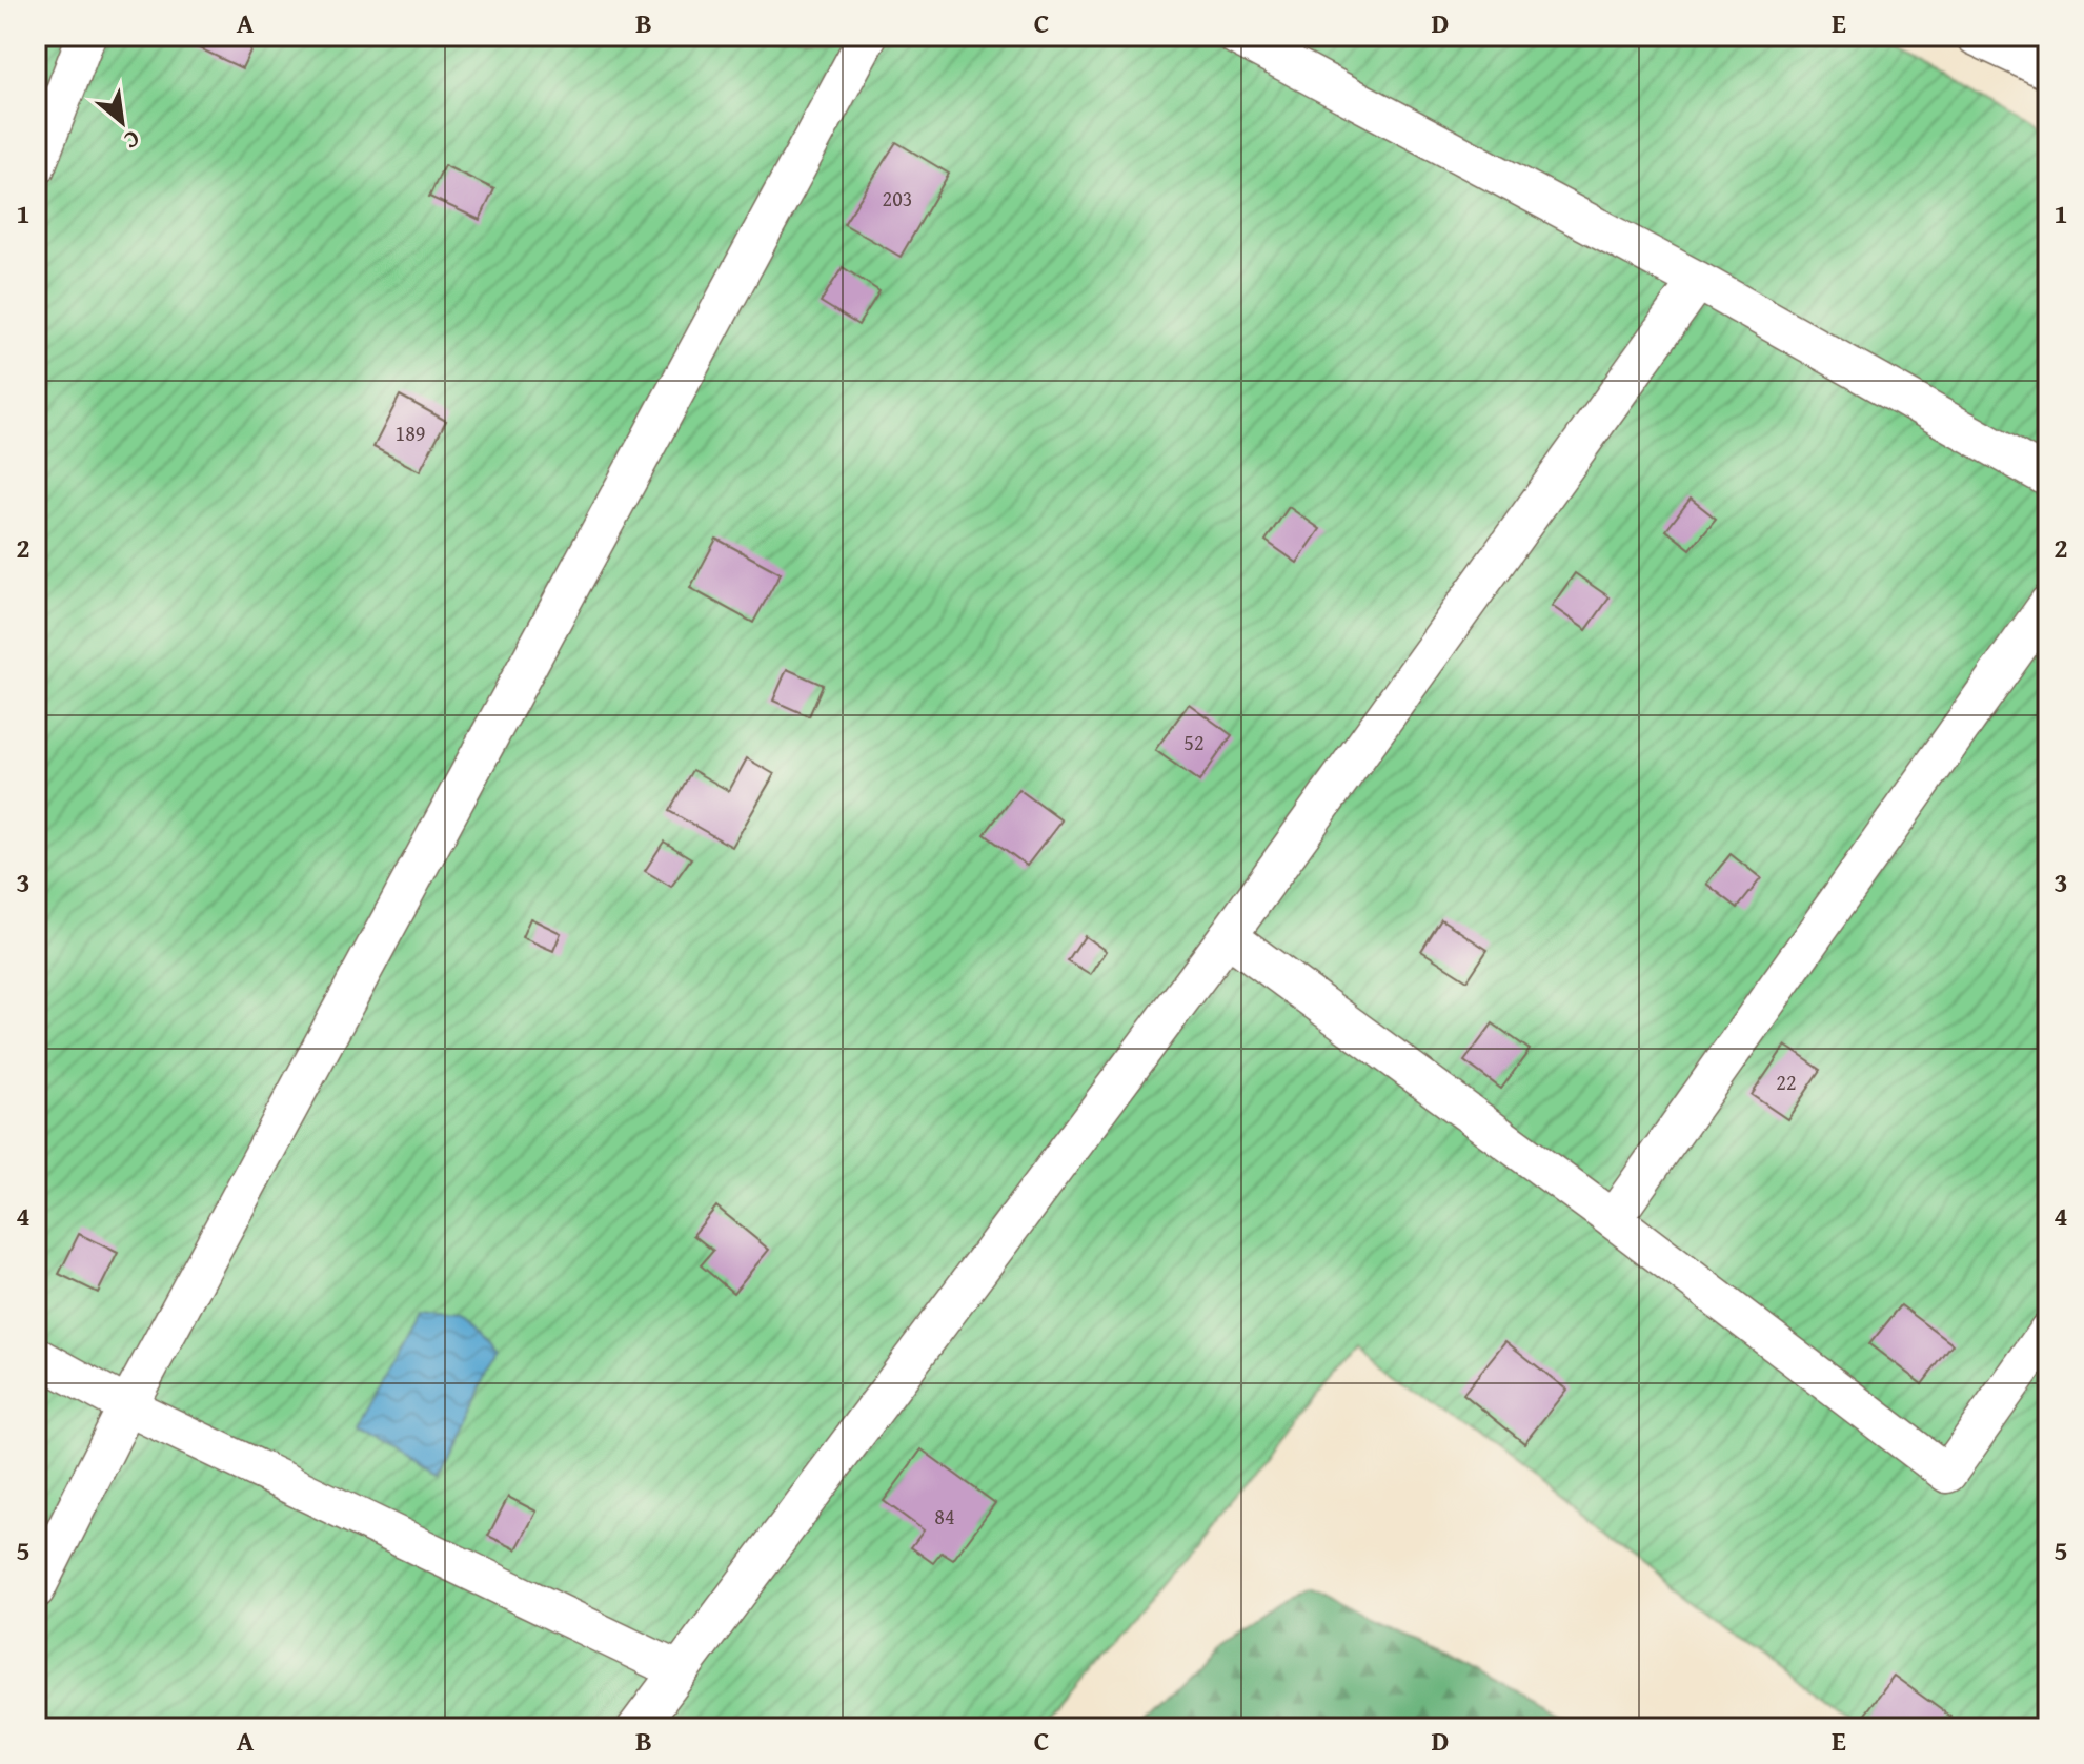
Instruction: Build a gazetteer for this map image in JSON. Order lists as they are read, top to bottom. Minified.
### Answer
{"house_numbers":["203","189","52","22","84"],"north":"bottom right","grid":{"columns":["A","B","C","D","E"],"rows":["1","2","3","4","5"]}}
